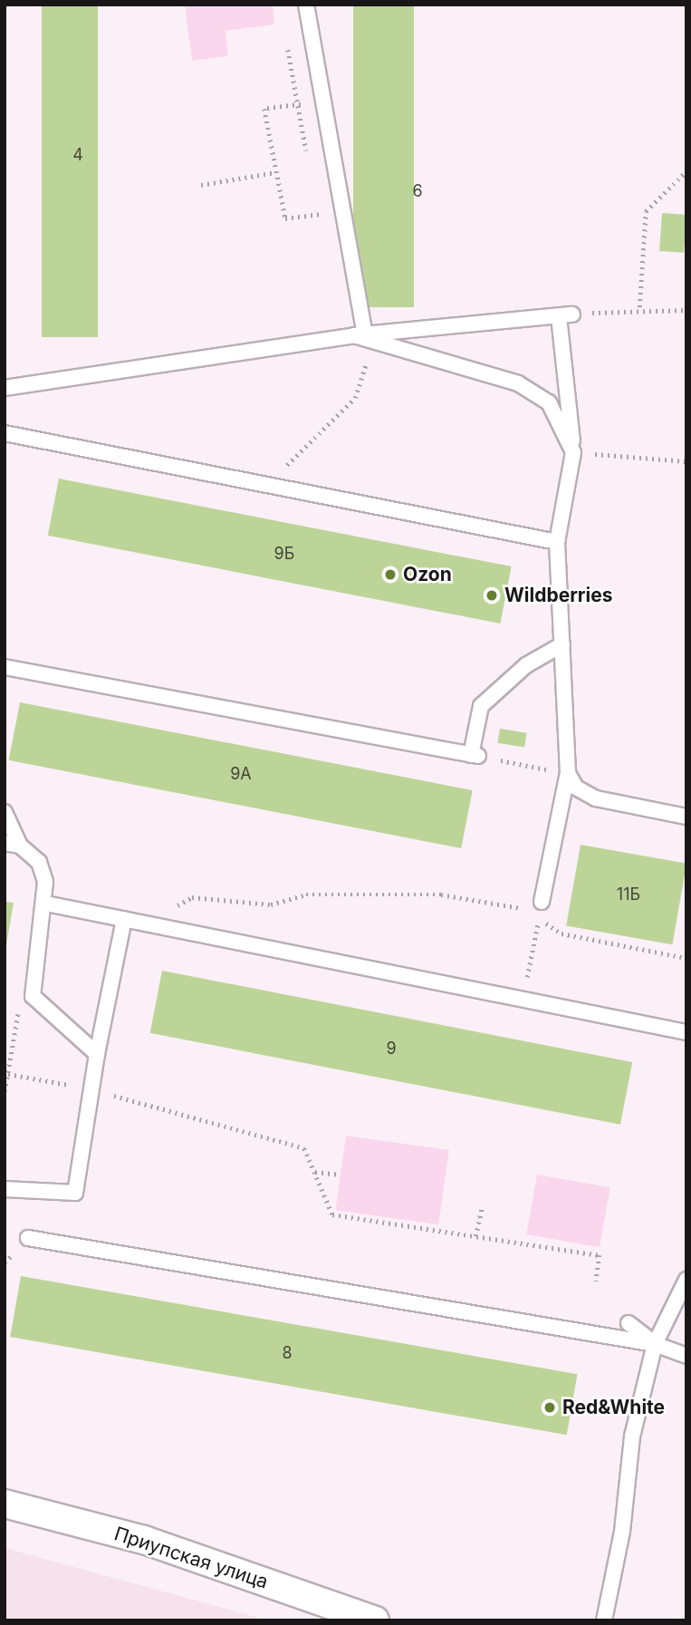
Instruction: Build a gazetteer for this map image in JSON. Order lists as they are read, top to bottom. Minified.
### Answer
{"streets":{"street":["Приупская улица"]},"places":["Ozon","Wildberries","Red&White"],"house_numbers":["4","6","9Б","9А","11Б","9","8"]}
